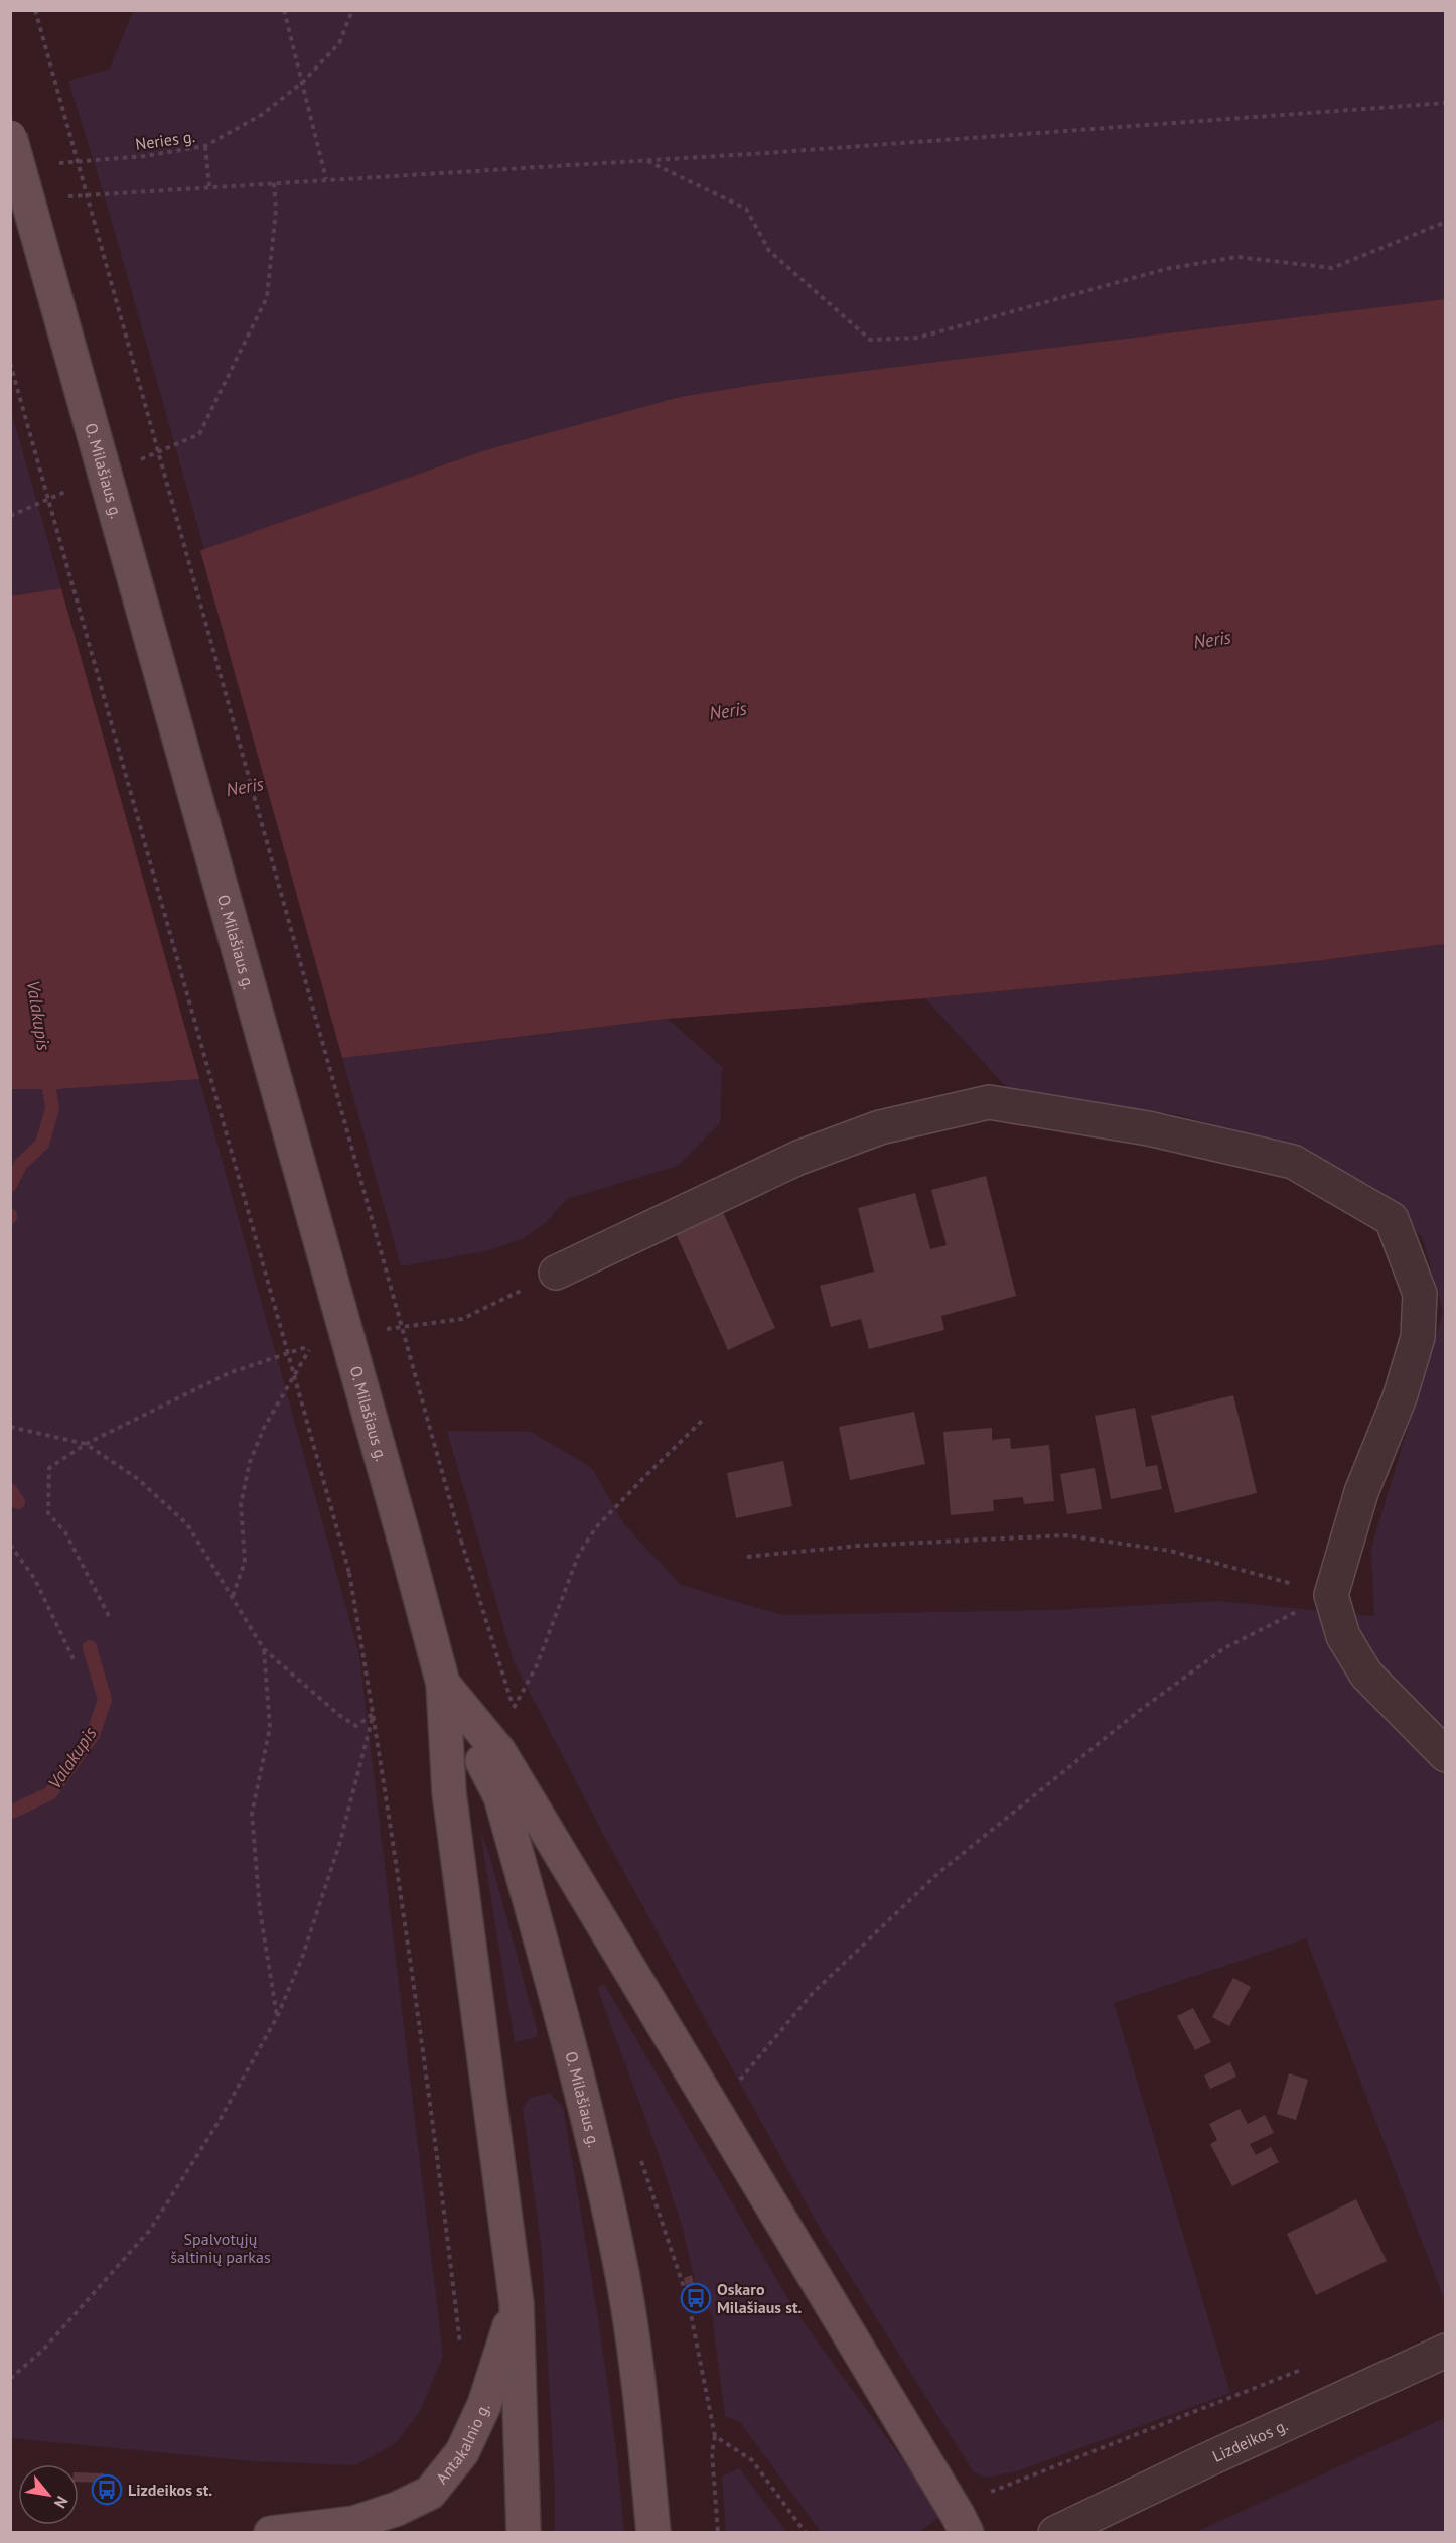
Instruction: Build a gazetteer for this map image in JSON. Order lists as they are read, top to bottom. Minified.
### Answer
{"streets":{"main road":["O. Milašiaus g.","Antakalnio g."],"street":["Lizdeikos g."],"path":["Neries g."]},"crossings":[["O. Milašiaus g.","Antakalnio g."]],"water":["Neris","Valakupis"],"parks":["Spalvotųjų šaltinių parkas"],"places":{"bus stop":["Oskaro Milašiaus st.","Lizdeikos st."]},"north":"bottom right"}
